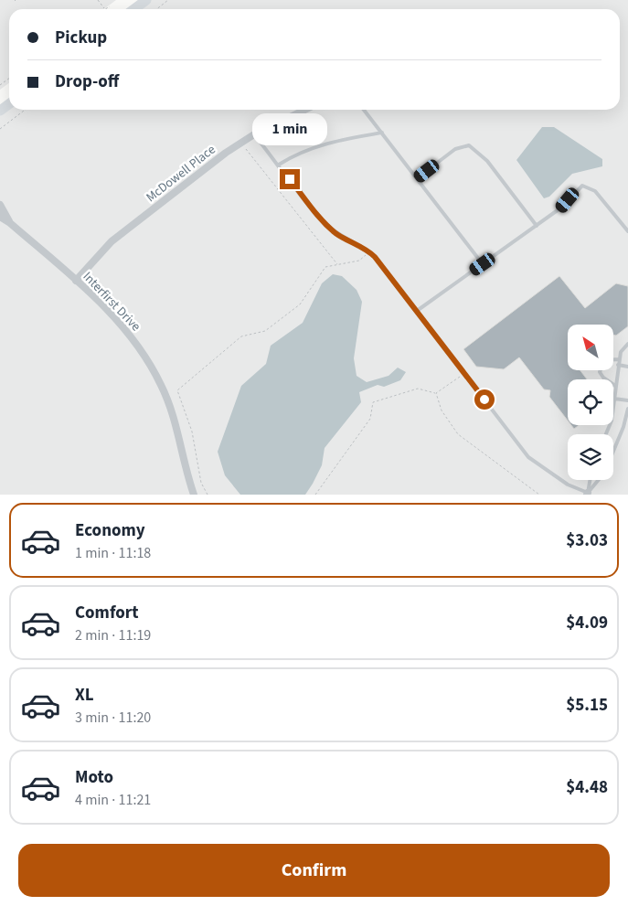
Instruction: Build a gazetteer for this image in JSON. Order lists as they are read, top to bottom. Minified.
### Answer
{"streets":{"street":["McDowell Place","Interfirst Drive"]},"crossings":[["McDowell Place","Interfirst Drive"]],"north":"top left","page":{"banner":["Pickup","Drop-off"],"bubble":"1 min","list":[{"name":"Economy","note":"1 min · 11:18","value":"$3.03"},{"name":"Comfort","note":"2 min · 11:19","value":"$4.09"},{"name":"XL","note":"3 min · 11:20","value":"$5.15"},{"name":"Moto","note":"4 min · 11:21","value":"$4.48"}],"buttons":"Confirm"}}
